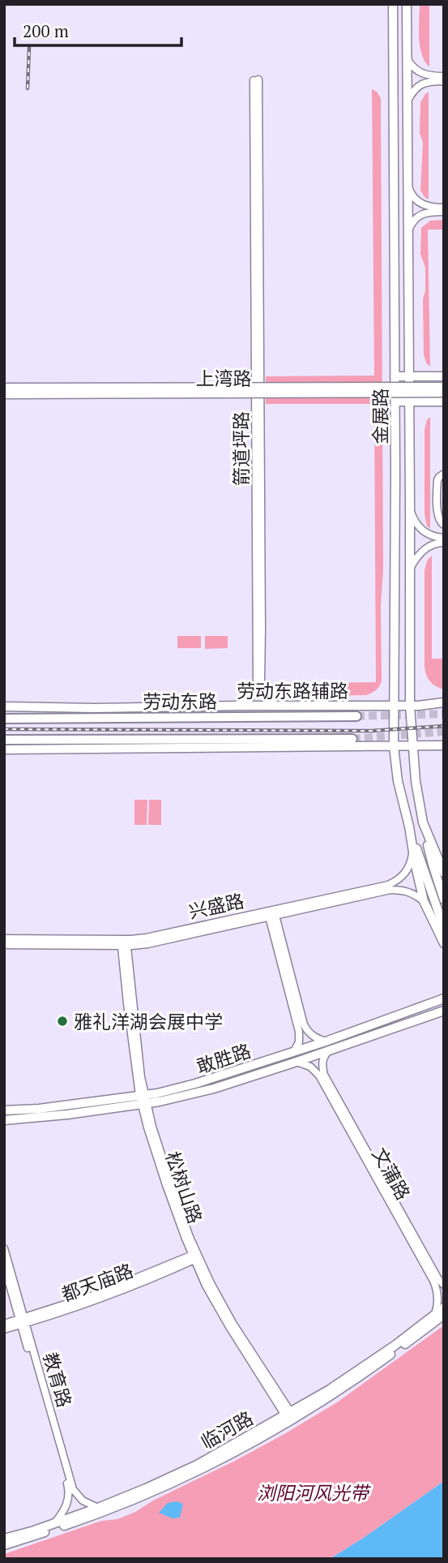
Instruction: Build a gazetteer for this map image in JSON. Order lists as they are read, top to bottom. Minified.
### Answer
{"streets":{"highway":["劳动东路"],"main road":["上湾路","金展路","劳动东路辅路","敢胜路","临河路"],"street":["箭道坪路","兴盛路","文蒲路","松树山路","都天庙路","教育路"]},"crossings":[["金展路","劳动东路辅路"],["金展路","兴盛路"],["箭道坪路","劳动东路辅路"],["兴盛路","松树山路"],["敢胜路","文蒲路"],["敢胜路","松树山路"],["文蒲路","临河路"],["松树山路","都天庙路"],["松树山路","临河路"],["都天庙路","教育路"],["教育路","临河路"]],"parks":["浏阳河风光带"],"places":["雅礼洋湖会展中学"],"scale_bar":"200 m"}
